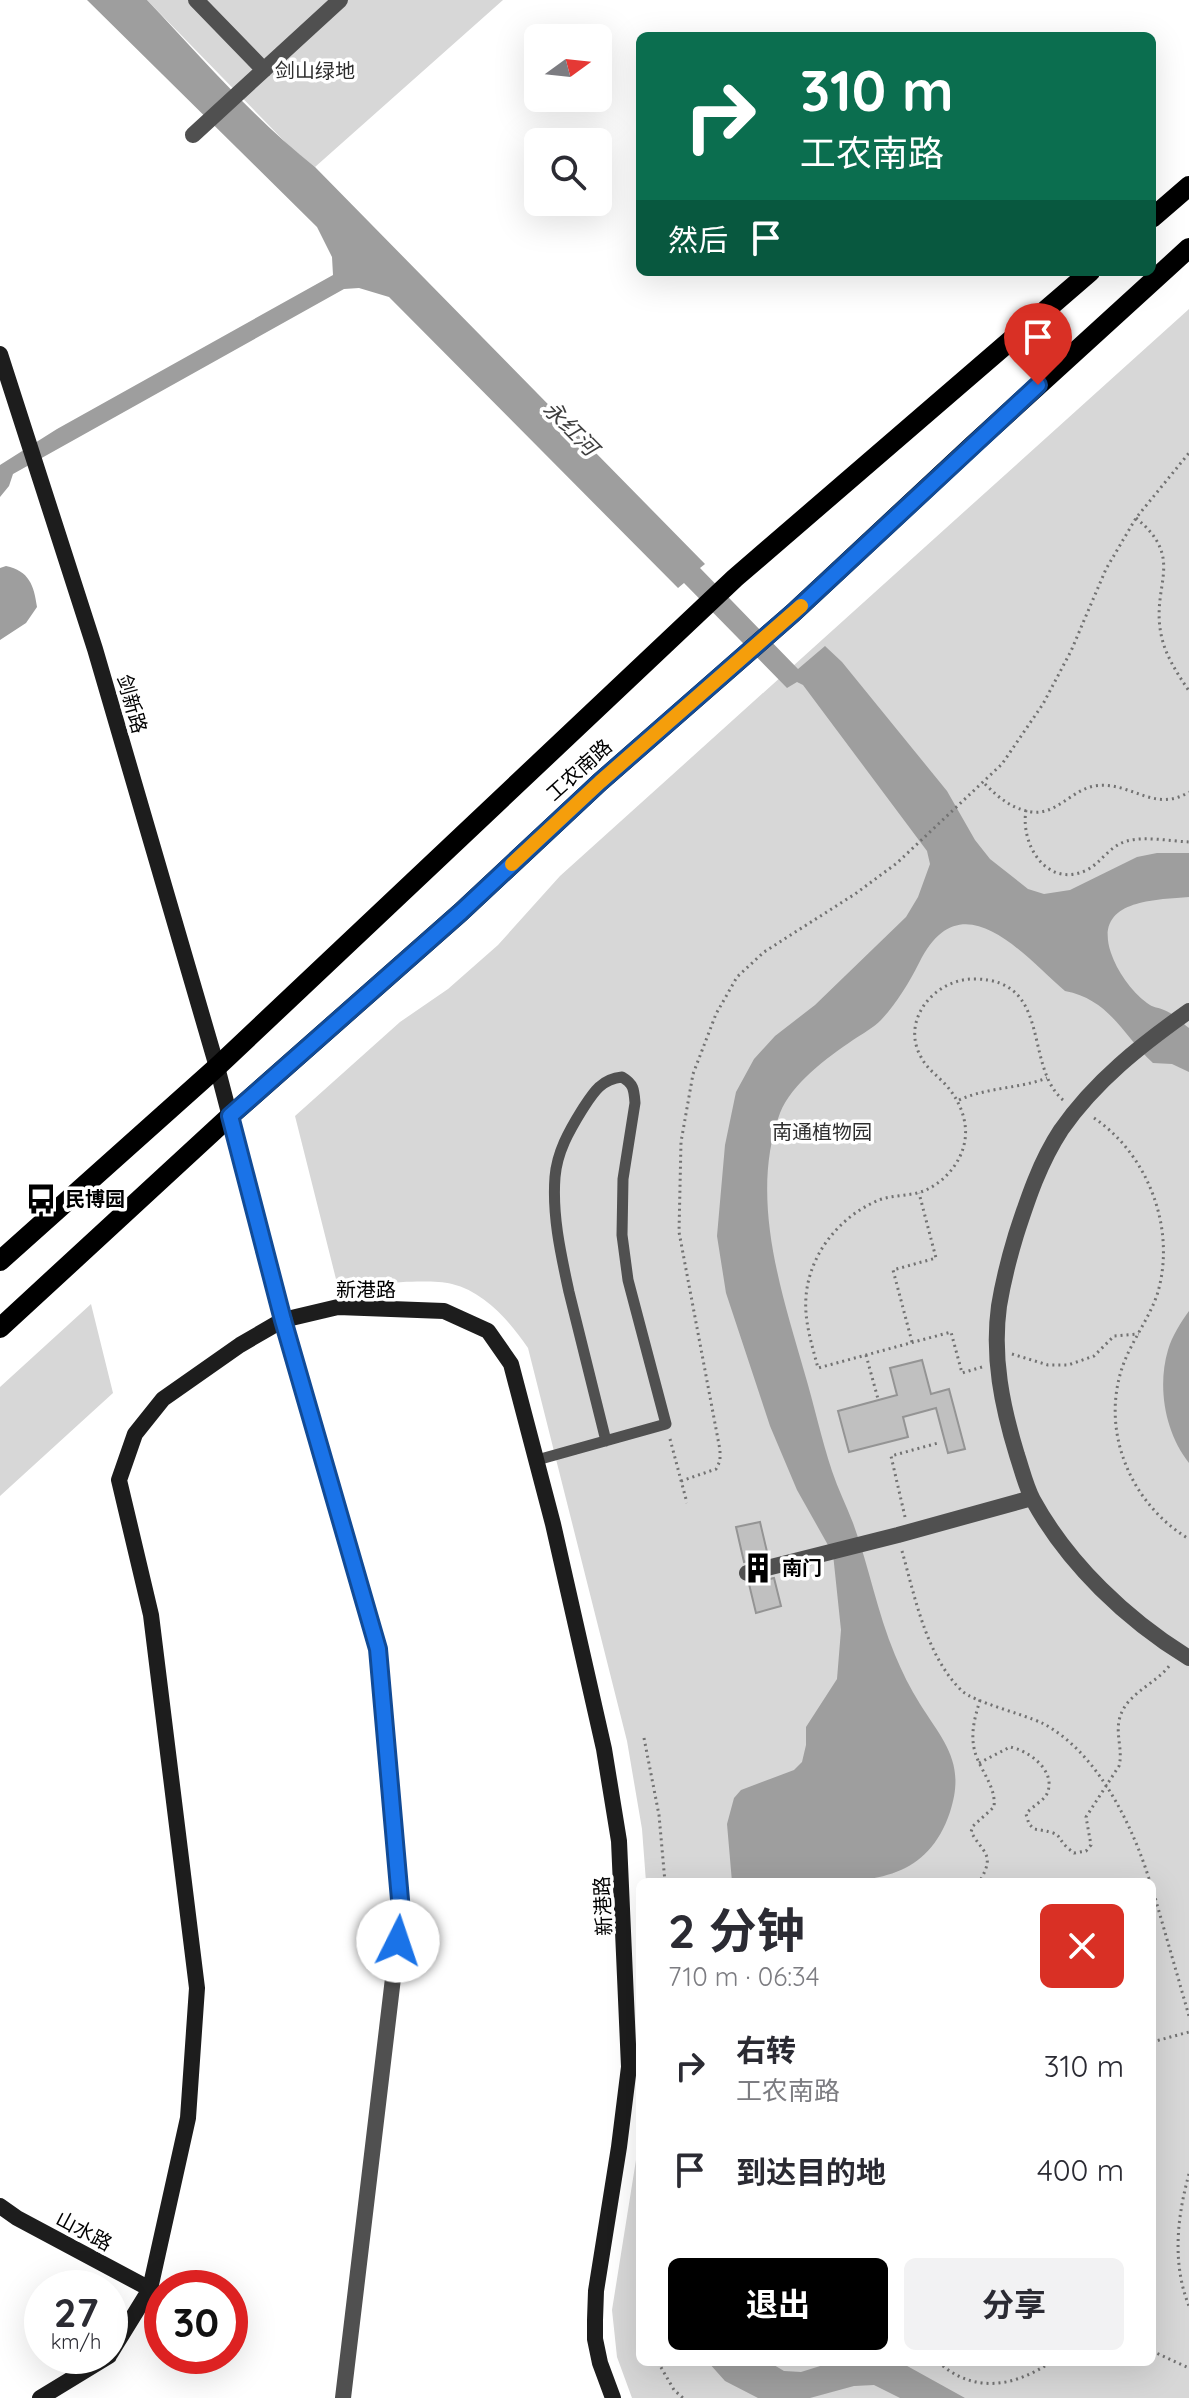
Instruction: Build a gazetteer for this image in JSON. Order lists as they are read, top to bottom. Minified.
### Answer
{"streets":{"main road":["工农南路"],"street":["剑新路","新港路","山水路"]},"crossings":[["剑新路","工农南路"],["剑新路","新港路"]],"water":["永红河"],"parks":["剑山绿地","南通植物园"],"places":{"bus stop":["民博园"],"building":["南门"]},"north":"right","page":{"turn":["310 m","工农南路"],"then":"然后","heading":["2 分钟","710 m · 06:34"],"list":[{"name":"右转","note":"工农南路","value":"310 m"},{"name":"到达目的地","value":"400 m"}],"buttons":["退出","分享"],"speed":"27 km/h","limit":"30"}}
